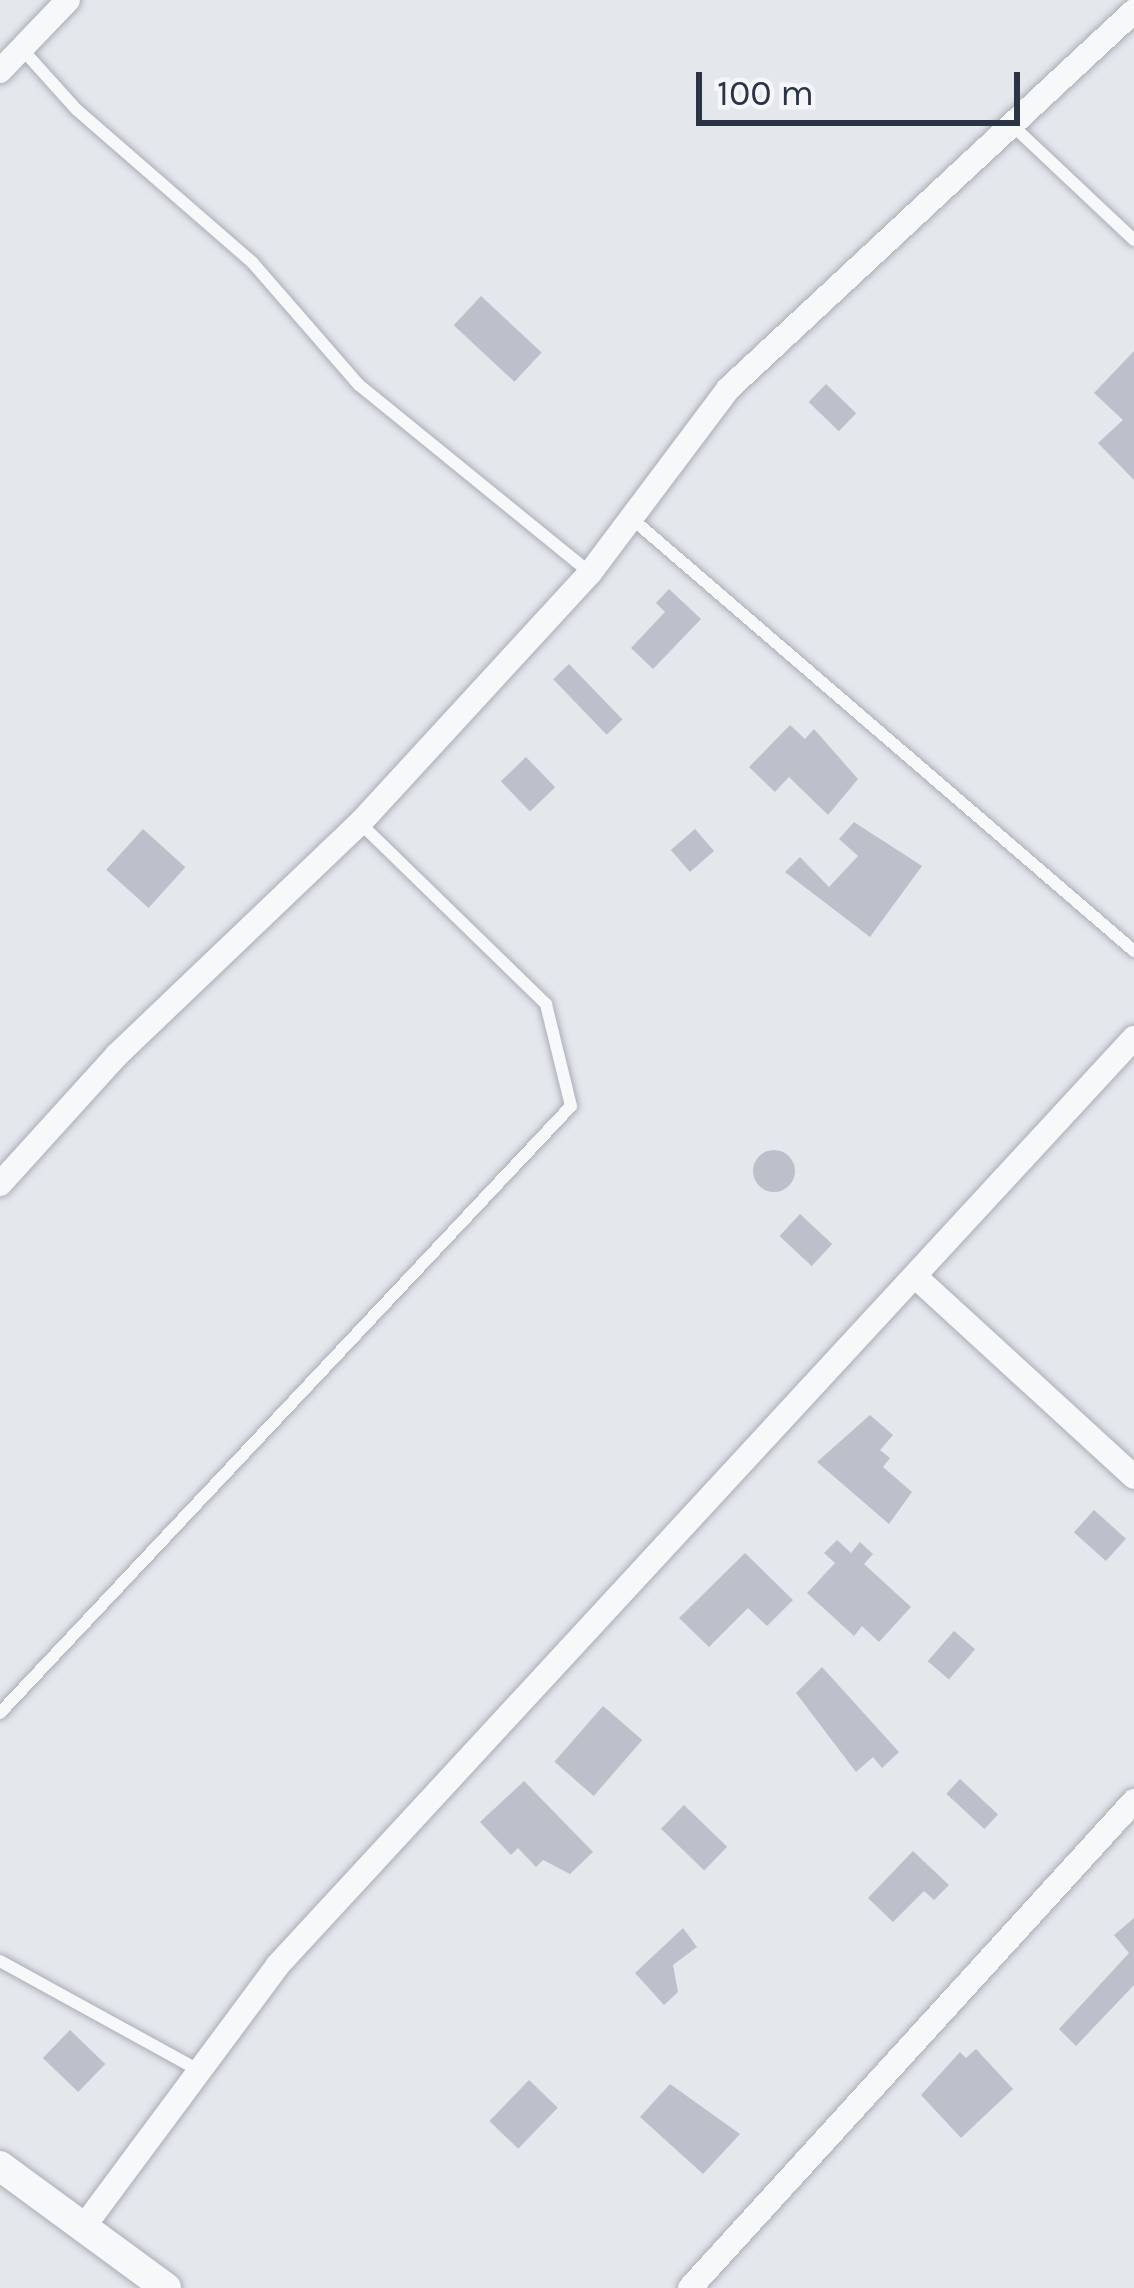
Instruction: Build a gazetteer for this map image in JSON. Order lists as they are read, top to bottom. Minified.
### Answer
{"scale_bar":"100 m"}
